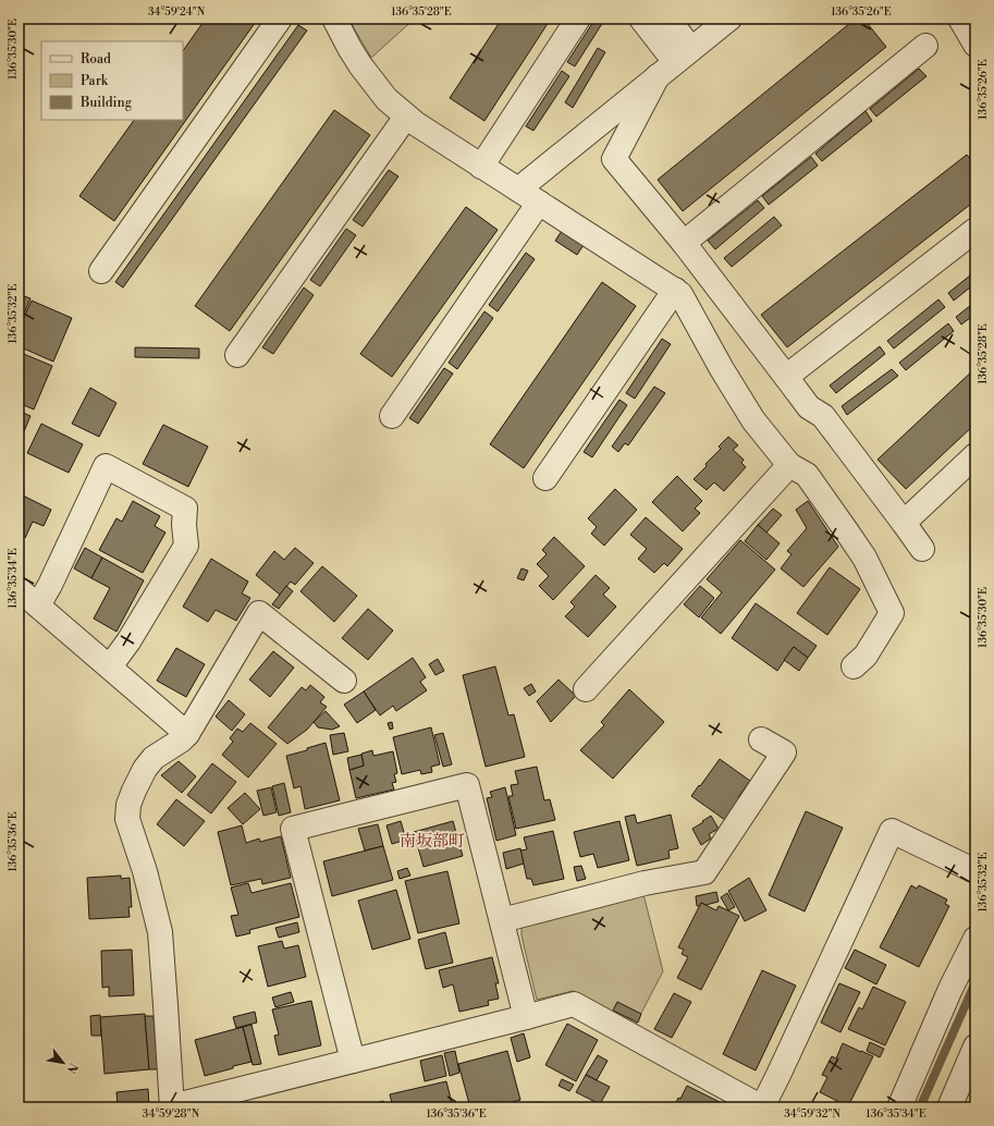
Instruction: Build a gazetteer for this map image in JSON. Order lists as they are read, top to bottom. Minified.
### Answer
{"districts":["南坂部町"],"legend":["Road","Park","Building"],"north":"bottom right","coordinates":["34°59'24\"N","136°35'28\"E","136°35'26\"E","136°35'30\"E","136°35'32\"E","136°35'34\"E","136°35'36\"E","34°59'28\"N","34°59'32\"N"]}
